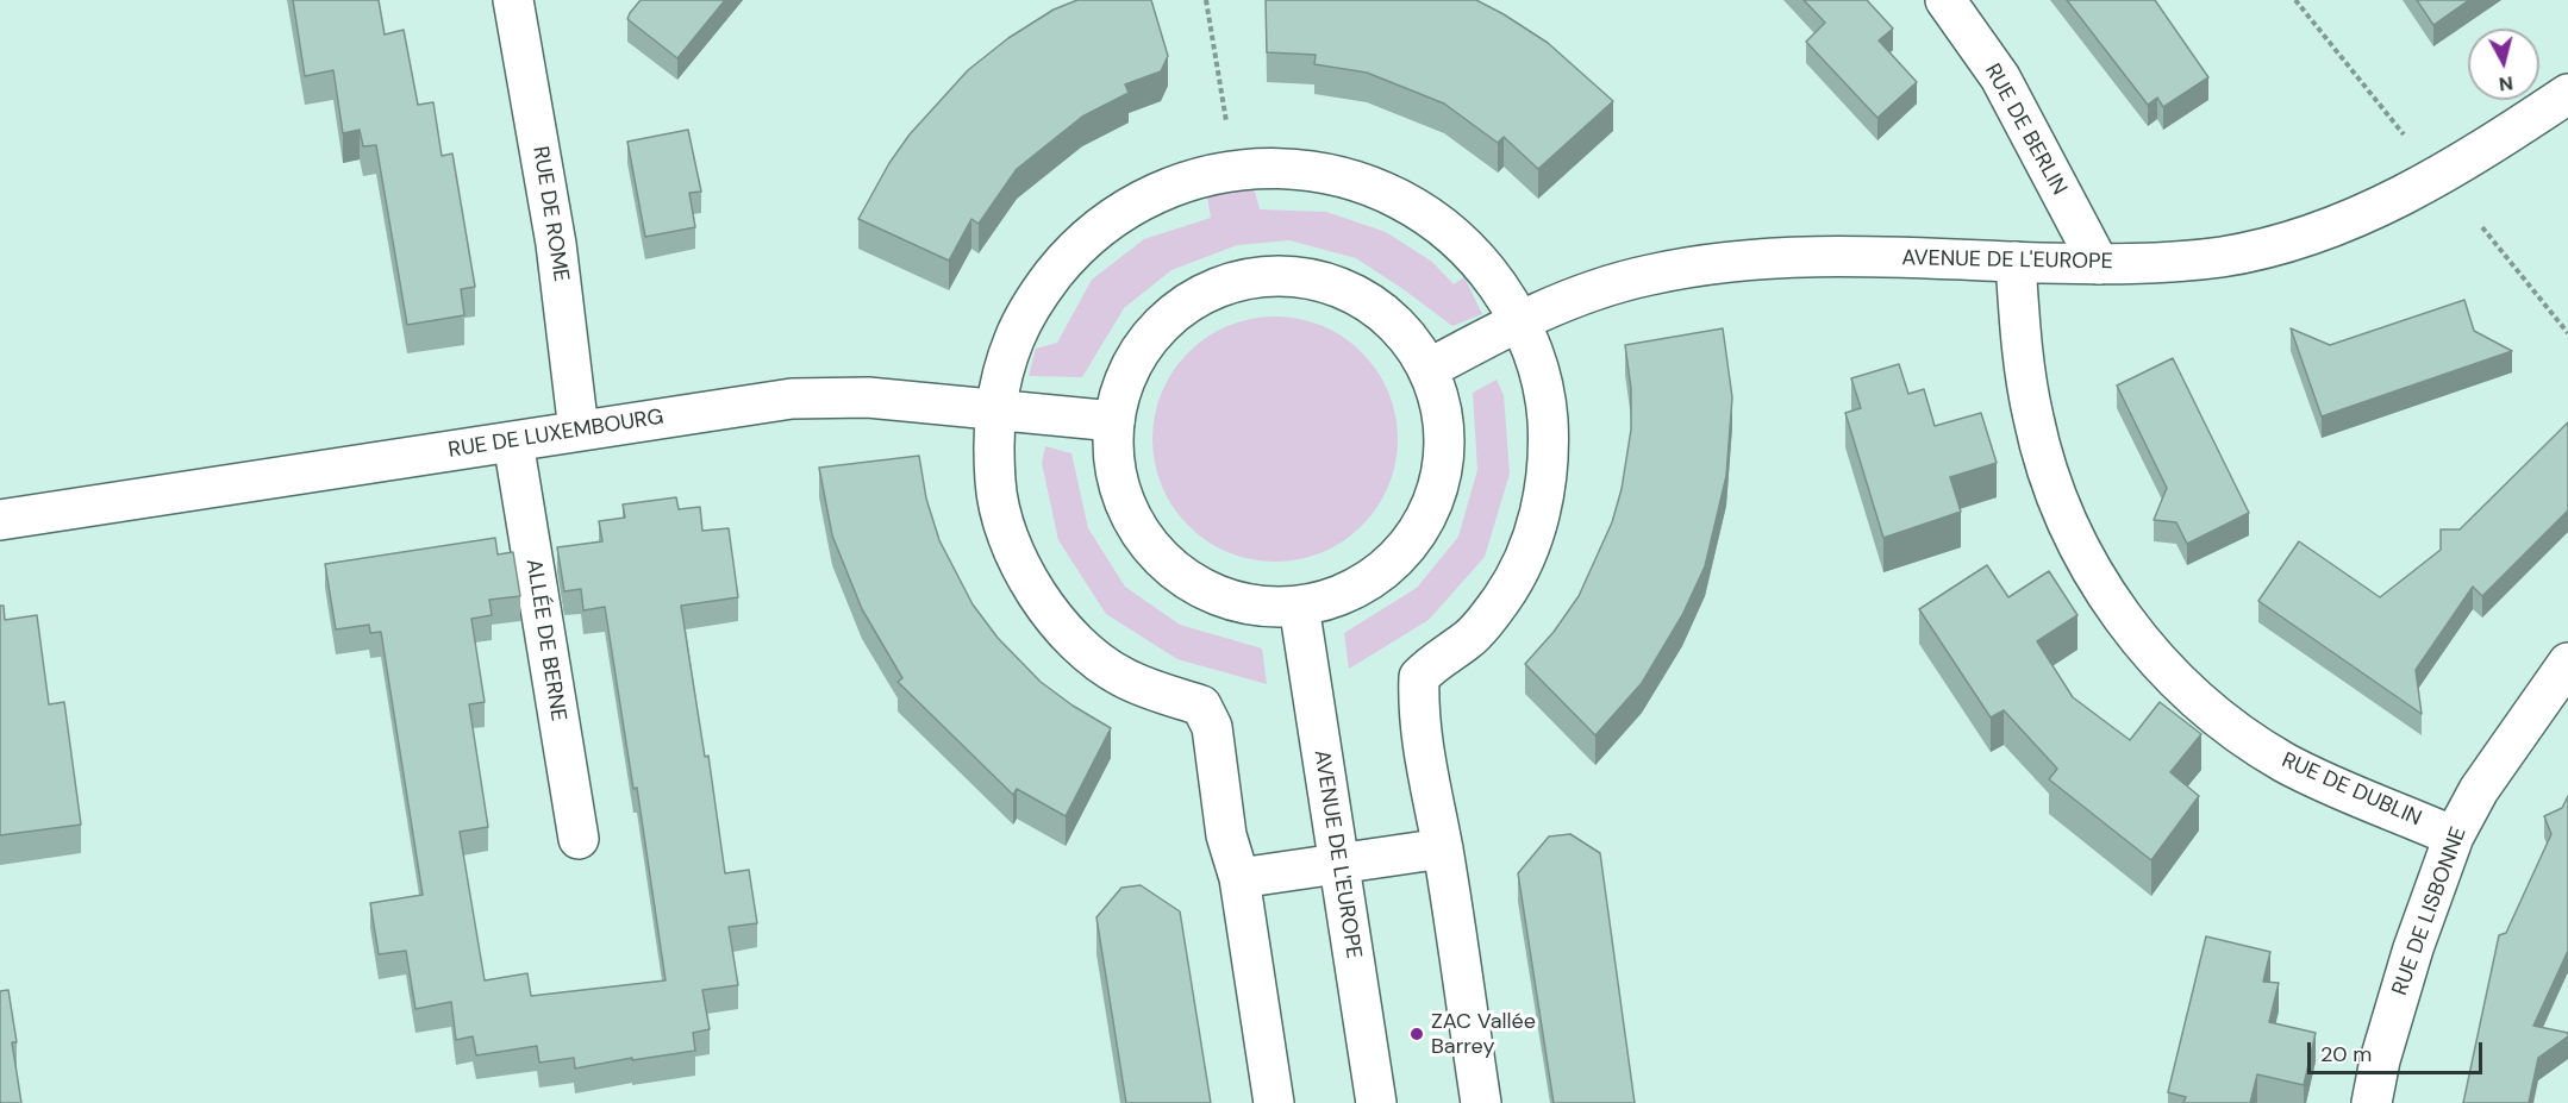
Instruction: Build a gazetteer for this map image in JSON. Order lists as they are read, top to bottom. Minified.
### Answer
{"streets":{"street":["RUE DE BERLIN","RUE DE ROME","AVENUE DE L'EUROPE","RUE DE LUXEMBOURG","ALLÉE DE BERNE","RUE DE DUBLIN","RUE DE LISBONNE"]},"crossings":[["RUE DE BERLIN","AVENUE DE L'EUROPE"],["RUE DE ROME","RUE DE LUXEMBOURG"],["AVENUE DE L'EUROPE","RUE DE DUBLIN"],["RUE DE LUXEMBOURG","ALLÉE DE BERNE"],["RUE DE DUBLIN","RUE DE LISBONNE"]],"places":["ZAC Vallée Barrey"],"scale_bar":"20 m","north":"bottom"}
